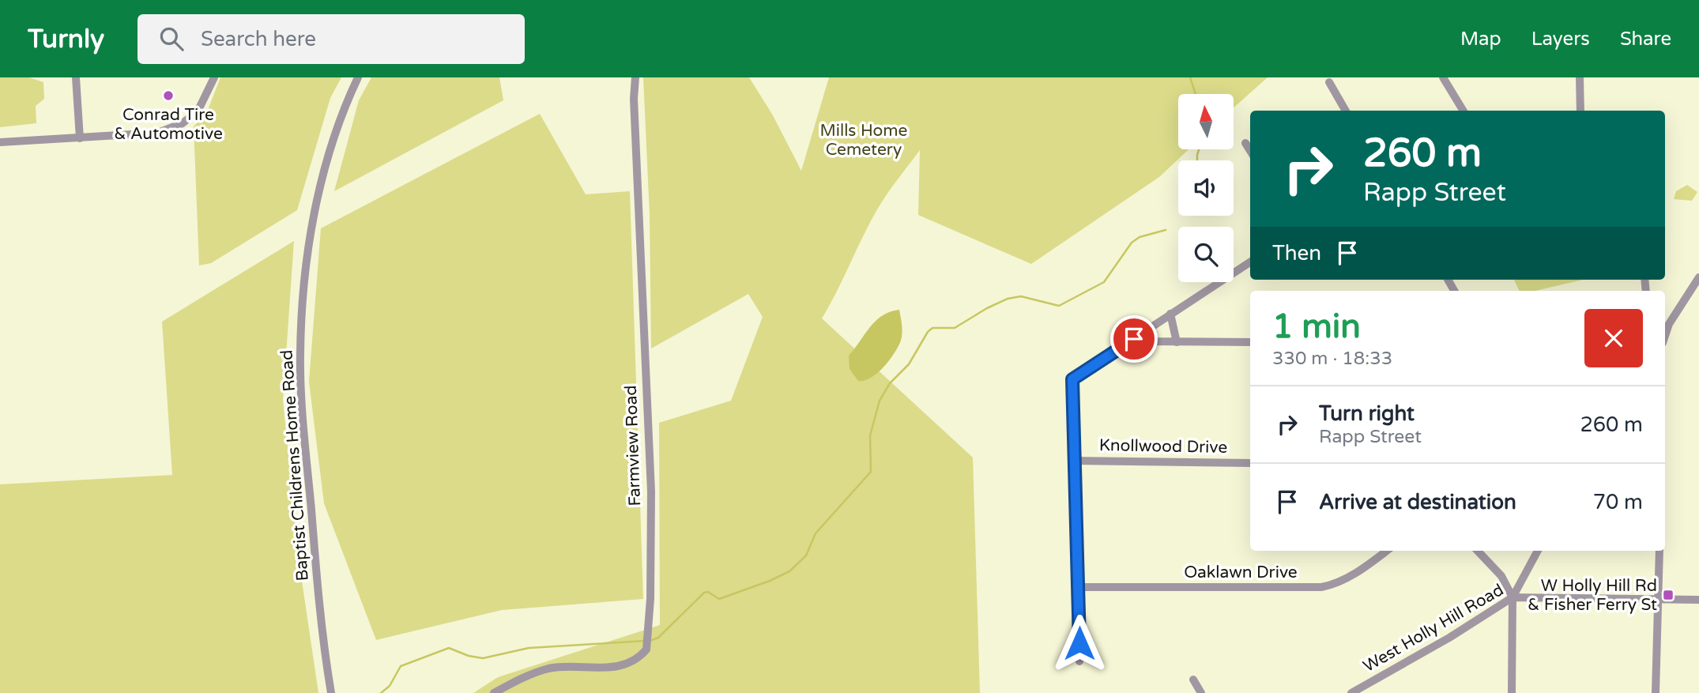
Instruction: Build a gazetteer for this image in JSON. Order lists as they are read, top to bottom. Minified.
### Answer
{"streets":{"street":["Farmview Road","Knollwood Drive","Baptist Childrens Home Road","Oaklawn Drive","West Holly Hill Road"]},"parks":["Mills Home Cemetery"],"places":{"other":["Conrad Tire & Automotive"],"transit":["W Holly Hill Rd & Fisher Ferry St"]},"north":"top","page":{"header":"Turnly","search":"Search here","nav":["Map","Layers","Share"],"turn":["260 m","Rapp Street"],"then":"Then","heading":["1 min","330 m · 18:33"],"list":[{"name":"Turn right","note":"Rapp Street","value":"260 m"},{"name":"Arrive at destination","value":"70 m"}]}}
